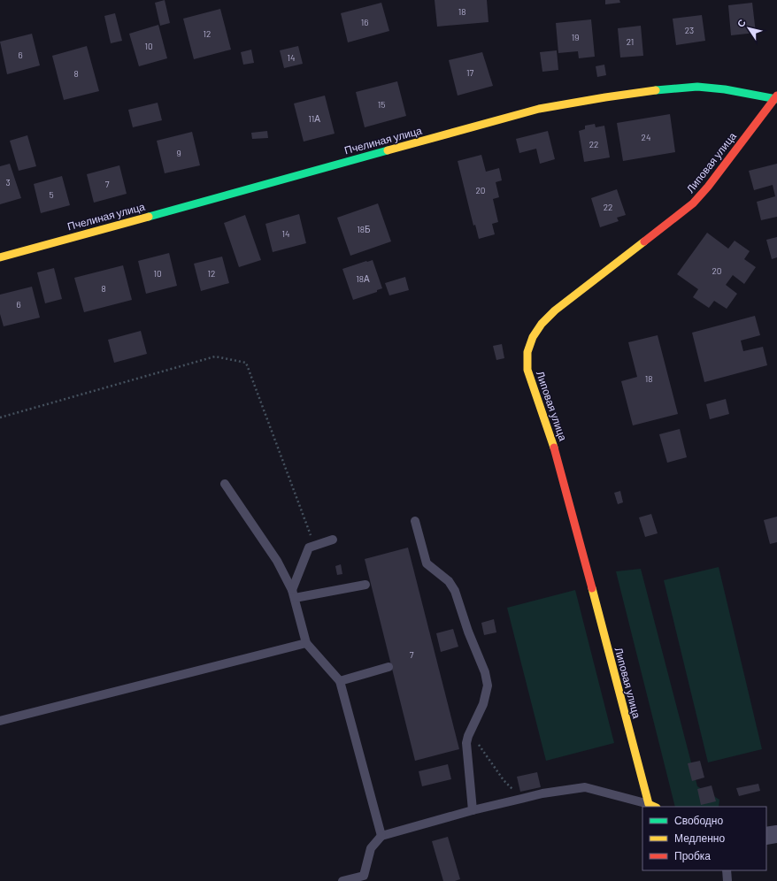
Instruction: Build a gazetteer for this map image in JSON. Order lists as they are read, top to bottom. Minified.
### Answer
{"streets":{"street":["Пчелиная улица","Липовая улица"]},"crossings":[["Пчелиная улица","Липовая улица"]],"house_numbers":["18","16","23","12","19","21","10","6","14","17","8","15","11А","24","22","9","3","7","20","5","22","18Б","14","20","10","12","18А","8","6","18","7"],"legend":["Свободно","Медленно","Пробка"],"north":"top left"}
